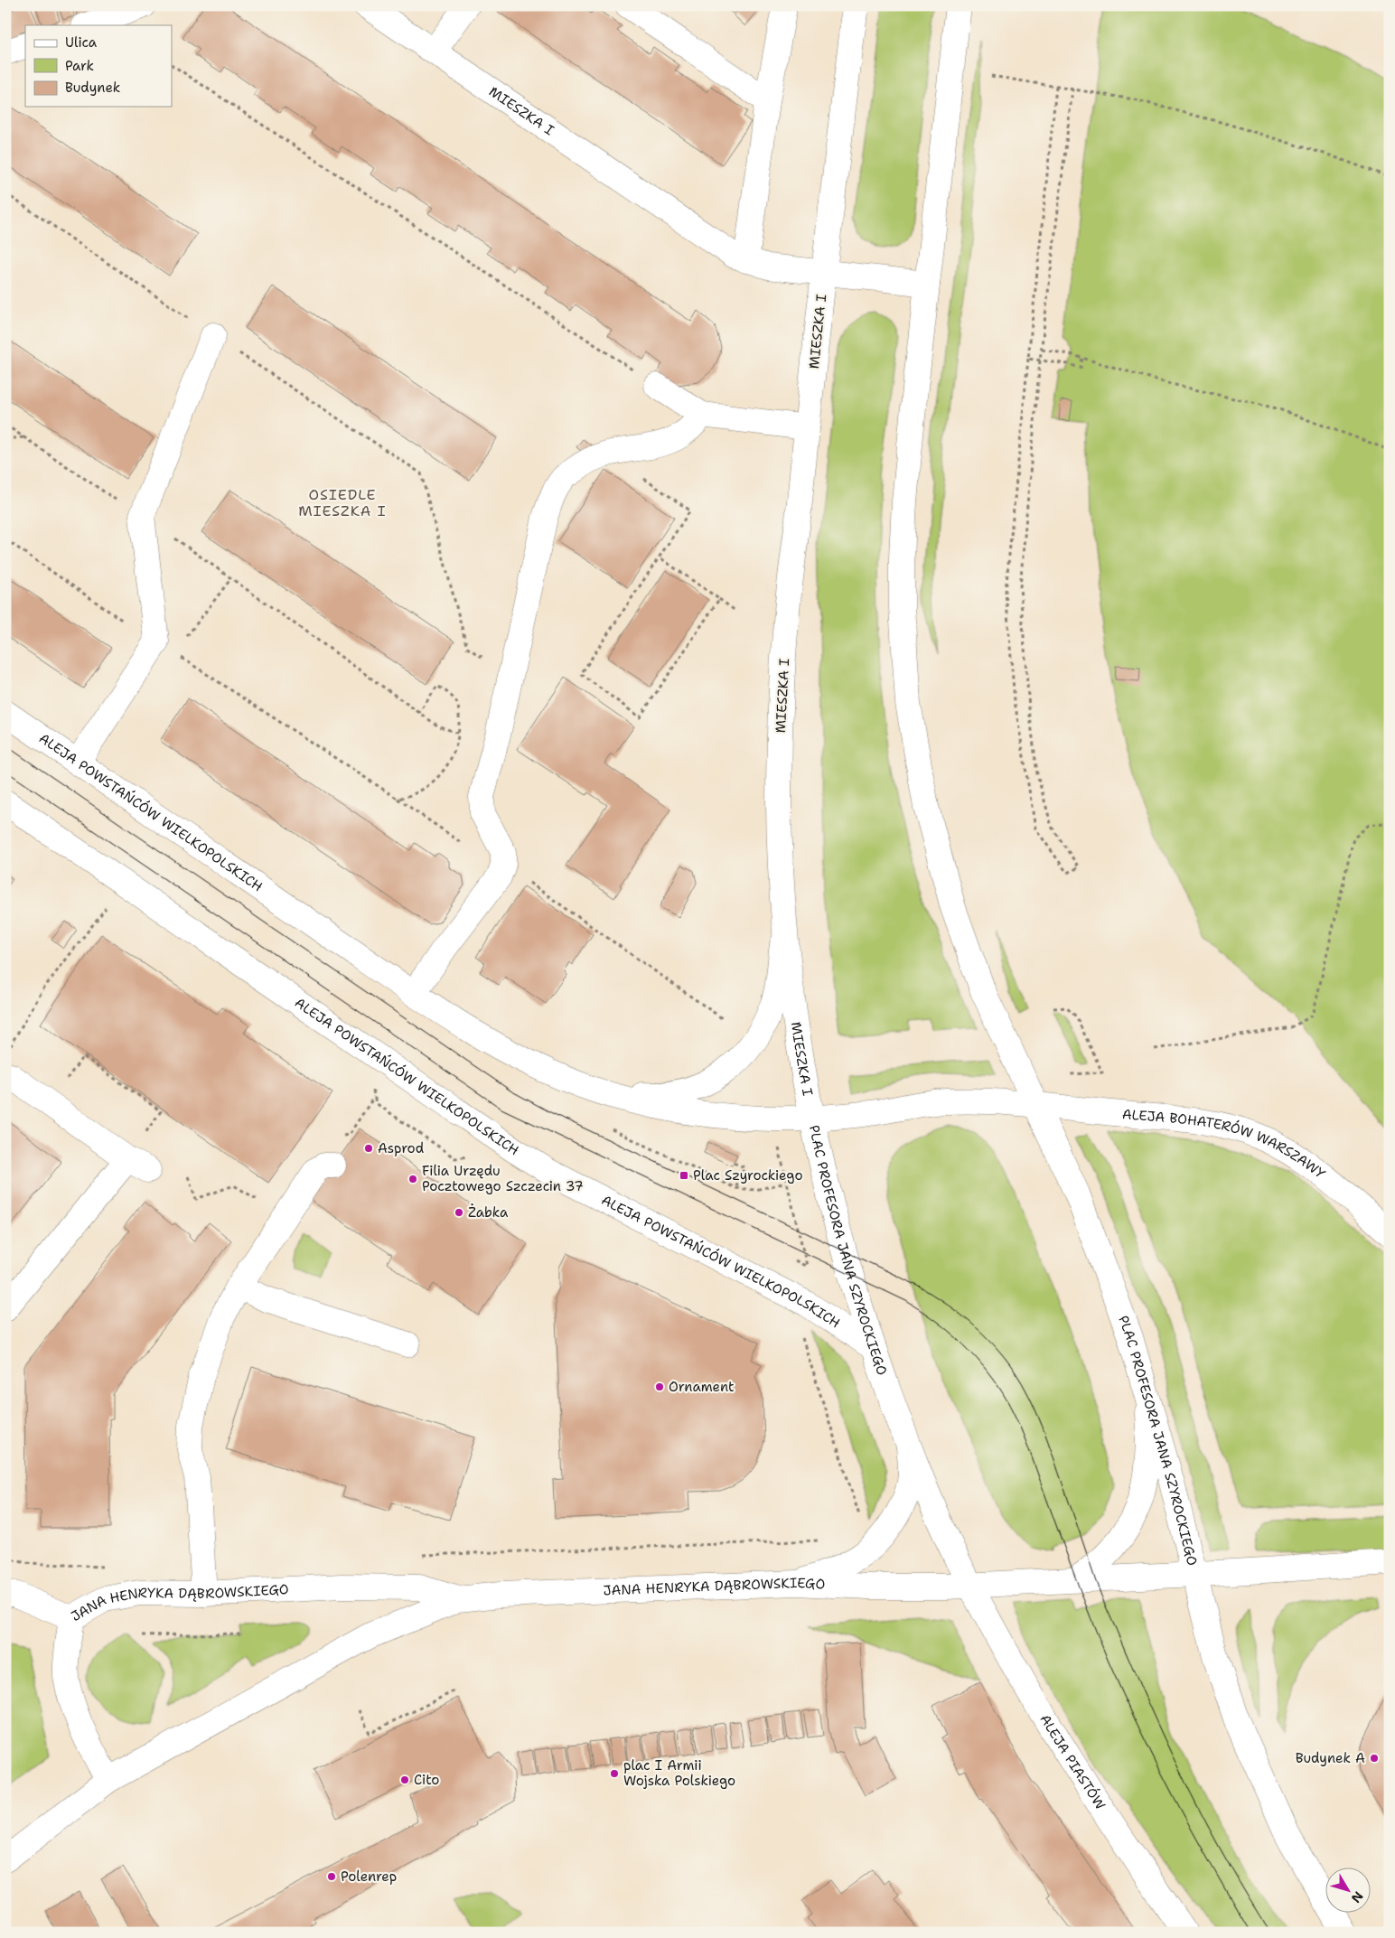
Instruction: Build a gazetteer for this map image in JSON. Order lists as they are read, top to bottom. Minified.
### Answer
{"streets":{"street":["MIESZKA I","ALEJA POWSTAŃCÓW WIELKOPOLSKICH","ALEJA BOHATERÓW WARSZAWY","PLAC PROFESORA JANA SZYROCKIEGO","JANA HENRYKA DĄBROWSKIEGO","ALEJA PIASTÓW"]},"crossings":[["MIESZKA I","ALEJA POWSTAŃCÓW WIELKOPOLSKICH"],["MIESZKA I","PLAC PROFESORA JANA SZYROCKIEGO"],["ALEJA POWSTAŃCÓW WIELKOPOLSKICH","PLAC PROFESORA JANA SZYROCKIEGO"],["ALEJA BOHATERÓW WARSZAWY","PLAC PROFESORA JANA SZYROCKIEGO"],["PLAC PROFESORA JANA SZYROCKIEGO","JANA HENRYKA DĄBROWSKIEGO"],["PLAC PROFESORA JANA SZYROCKIEGO","ALEJA PIASTÓW"],["JANA HENRYKA DĄBROWSKIEGO","ALEJA PIASTÓW"]],"districts":["OSIEDLE MIESZKA I"],"places":{"other":["Asprod","Filia Urzędu Pocztowego Szczecin 37","Żabka","Ornament","Budynek A","plac I Armii Wojska Polskiego","Cito","Polenrep"],"transit":["Plac Szyrockiego"]},"legend":["Ulica","Park","Budynek"],"north":"bottom right"}
